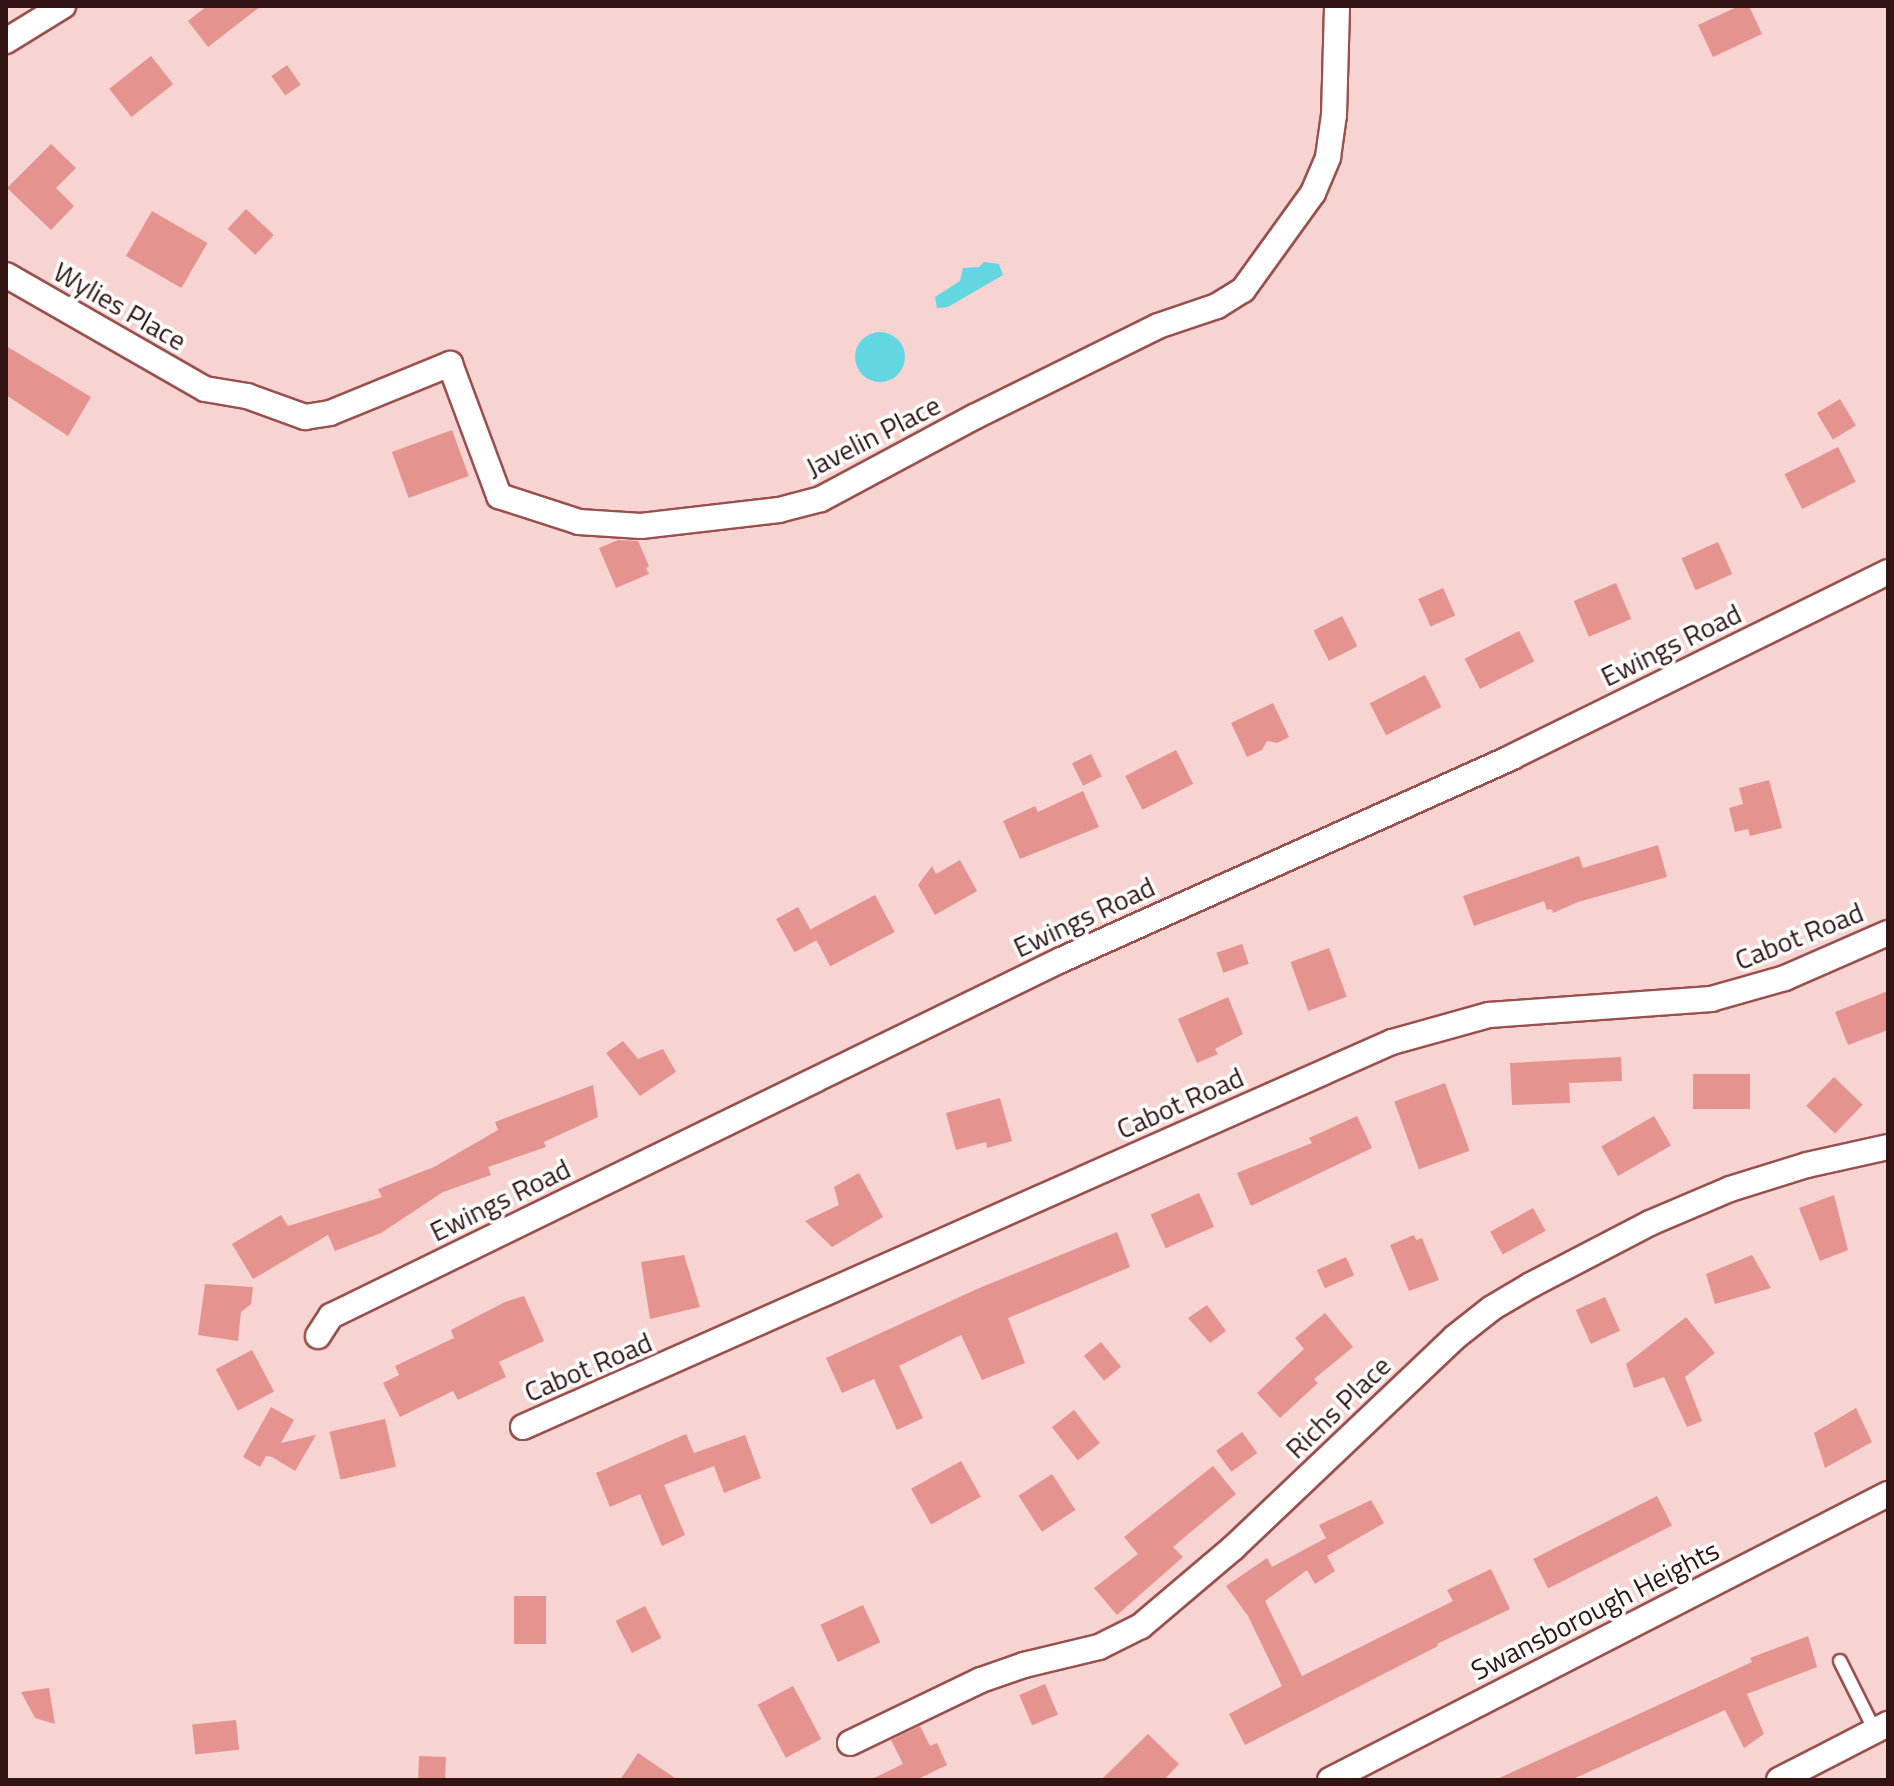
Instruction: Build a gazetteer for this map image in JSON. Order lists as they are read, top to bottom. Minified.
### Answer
{"streets":{"street":["Wylies Place","Javelin Place","Ewings Road","Cabot Road","Richs Place","Swansborough Heights"]},"crossings":[["Wylies Place","Javelin Place"]]}
